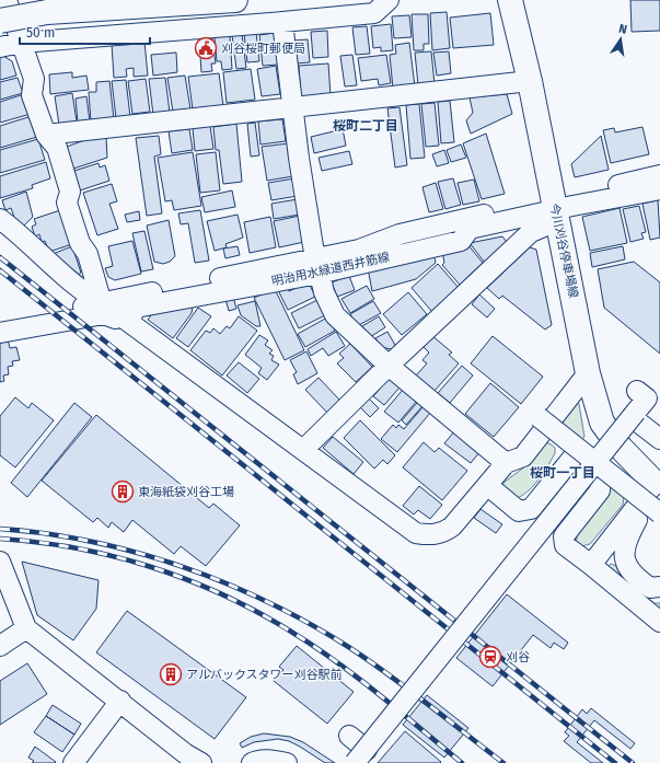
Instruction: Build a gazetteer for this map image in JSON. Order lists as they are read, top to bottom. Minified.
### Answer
{"streets":{"main road":["今川刈谷停車場線"],"street":["明治用水緑道西井筋線"]},"crossings":[["今川刈谷停車場線","明治用水緑道西井筋線"]],"districts":["桜町二丁目","桜町一丁目"],"places":{"public building":["刈谷桜町郵便局"],"building":["東海紙袋刈谷工場","アルバックスタワー刈谷駅前"],"station":["刈谷"]},"scale_bar":"50 m","north":"top"}
